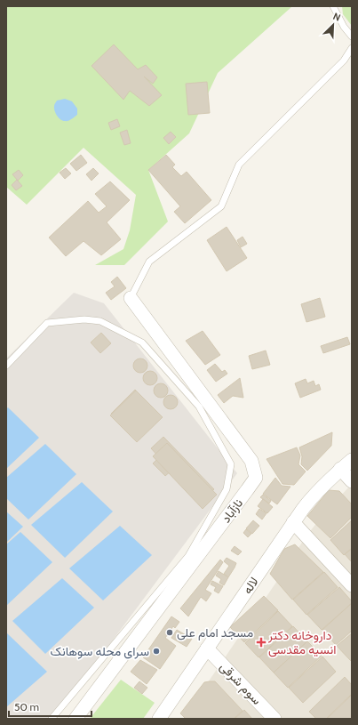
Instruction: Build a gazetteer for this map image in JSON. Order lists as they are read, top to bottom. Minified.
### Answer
{"streets":{"street":["نازآباد","لاله","سوم شرقی"]},"crossings":[["لاله","سوم شرقی"]],"places":{"other":["مسجد امام علی","سرای محله سوهانک"],"health":["داروخانه دکتر انسیه مقدسی"]},"scale_bar":"50 m","north":"top right"}
